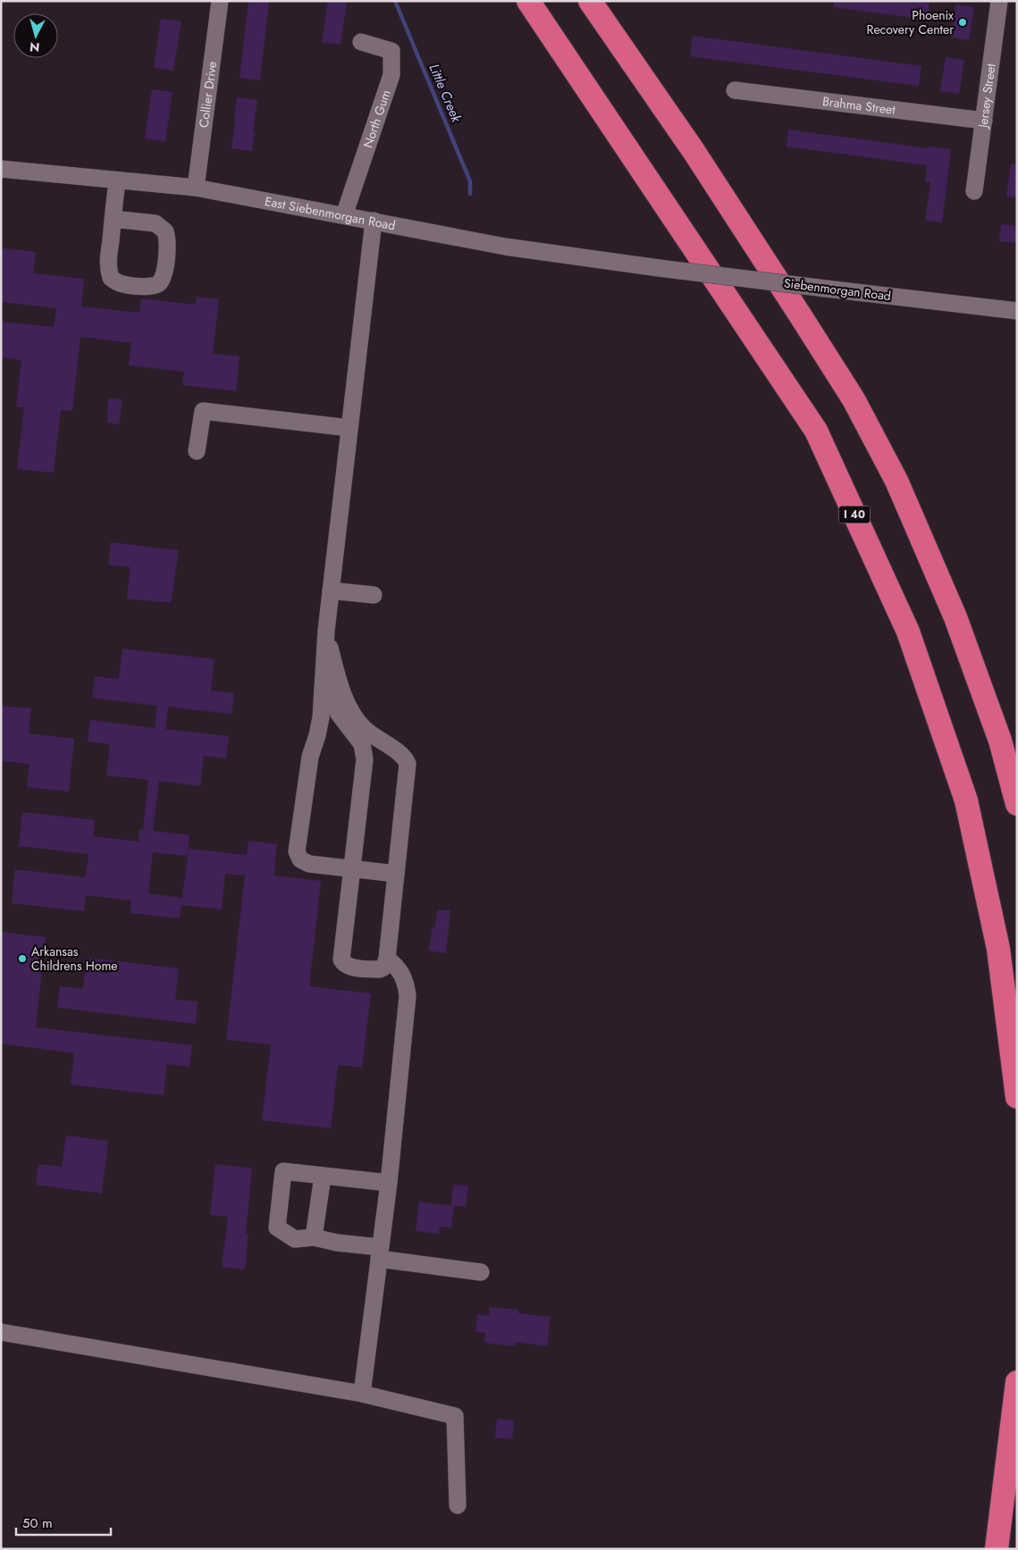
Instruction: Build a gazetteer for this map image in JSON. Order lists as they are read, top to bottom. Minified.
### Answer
{"streets":{"highway":["I 40"],"street":["Collier Drive","Jersey Street","Brahma Street","North Gum","East Siebenmorgan Road","Siebenmorgan Road"]},"crossings":[["Collier Drive","East Siebenmorgan Road"],["Jersey Street","Brahma Street"],["North Gum","East Siebenmorgan Road"],["East Siebenmorgan Road","Siebenmorgan Road"]],"water":["Little Creek"],"places":["Phoenix Recovery Center","Arkansas Childrens Home"],"scale_bar":"50 m","north":"bottom"}
